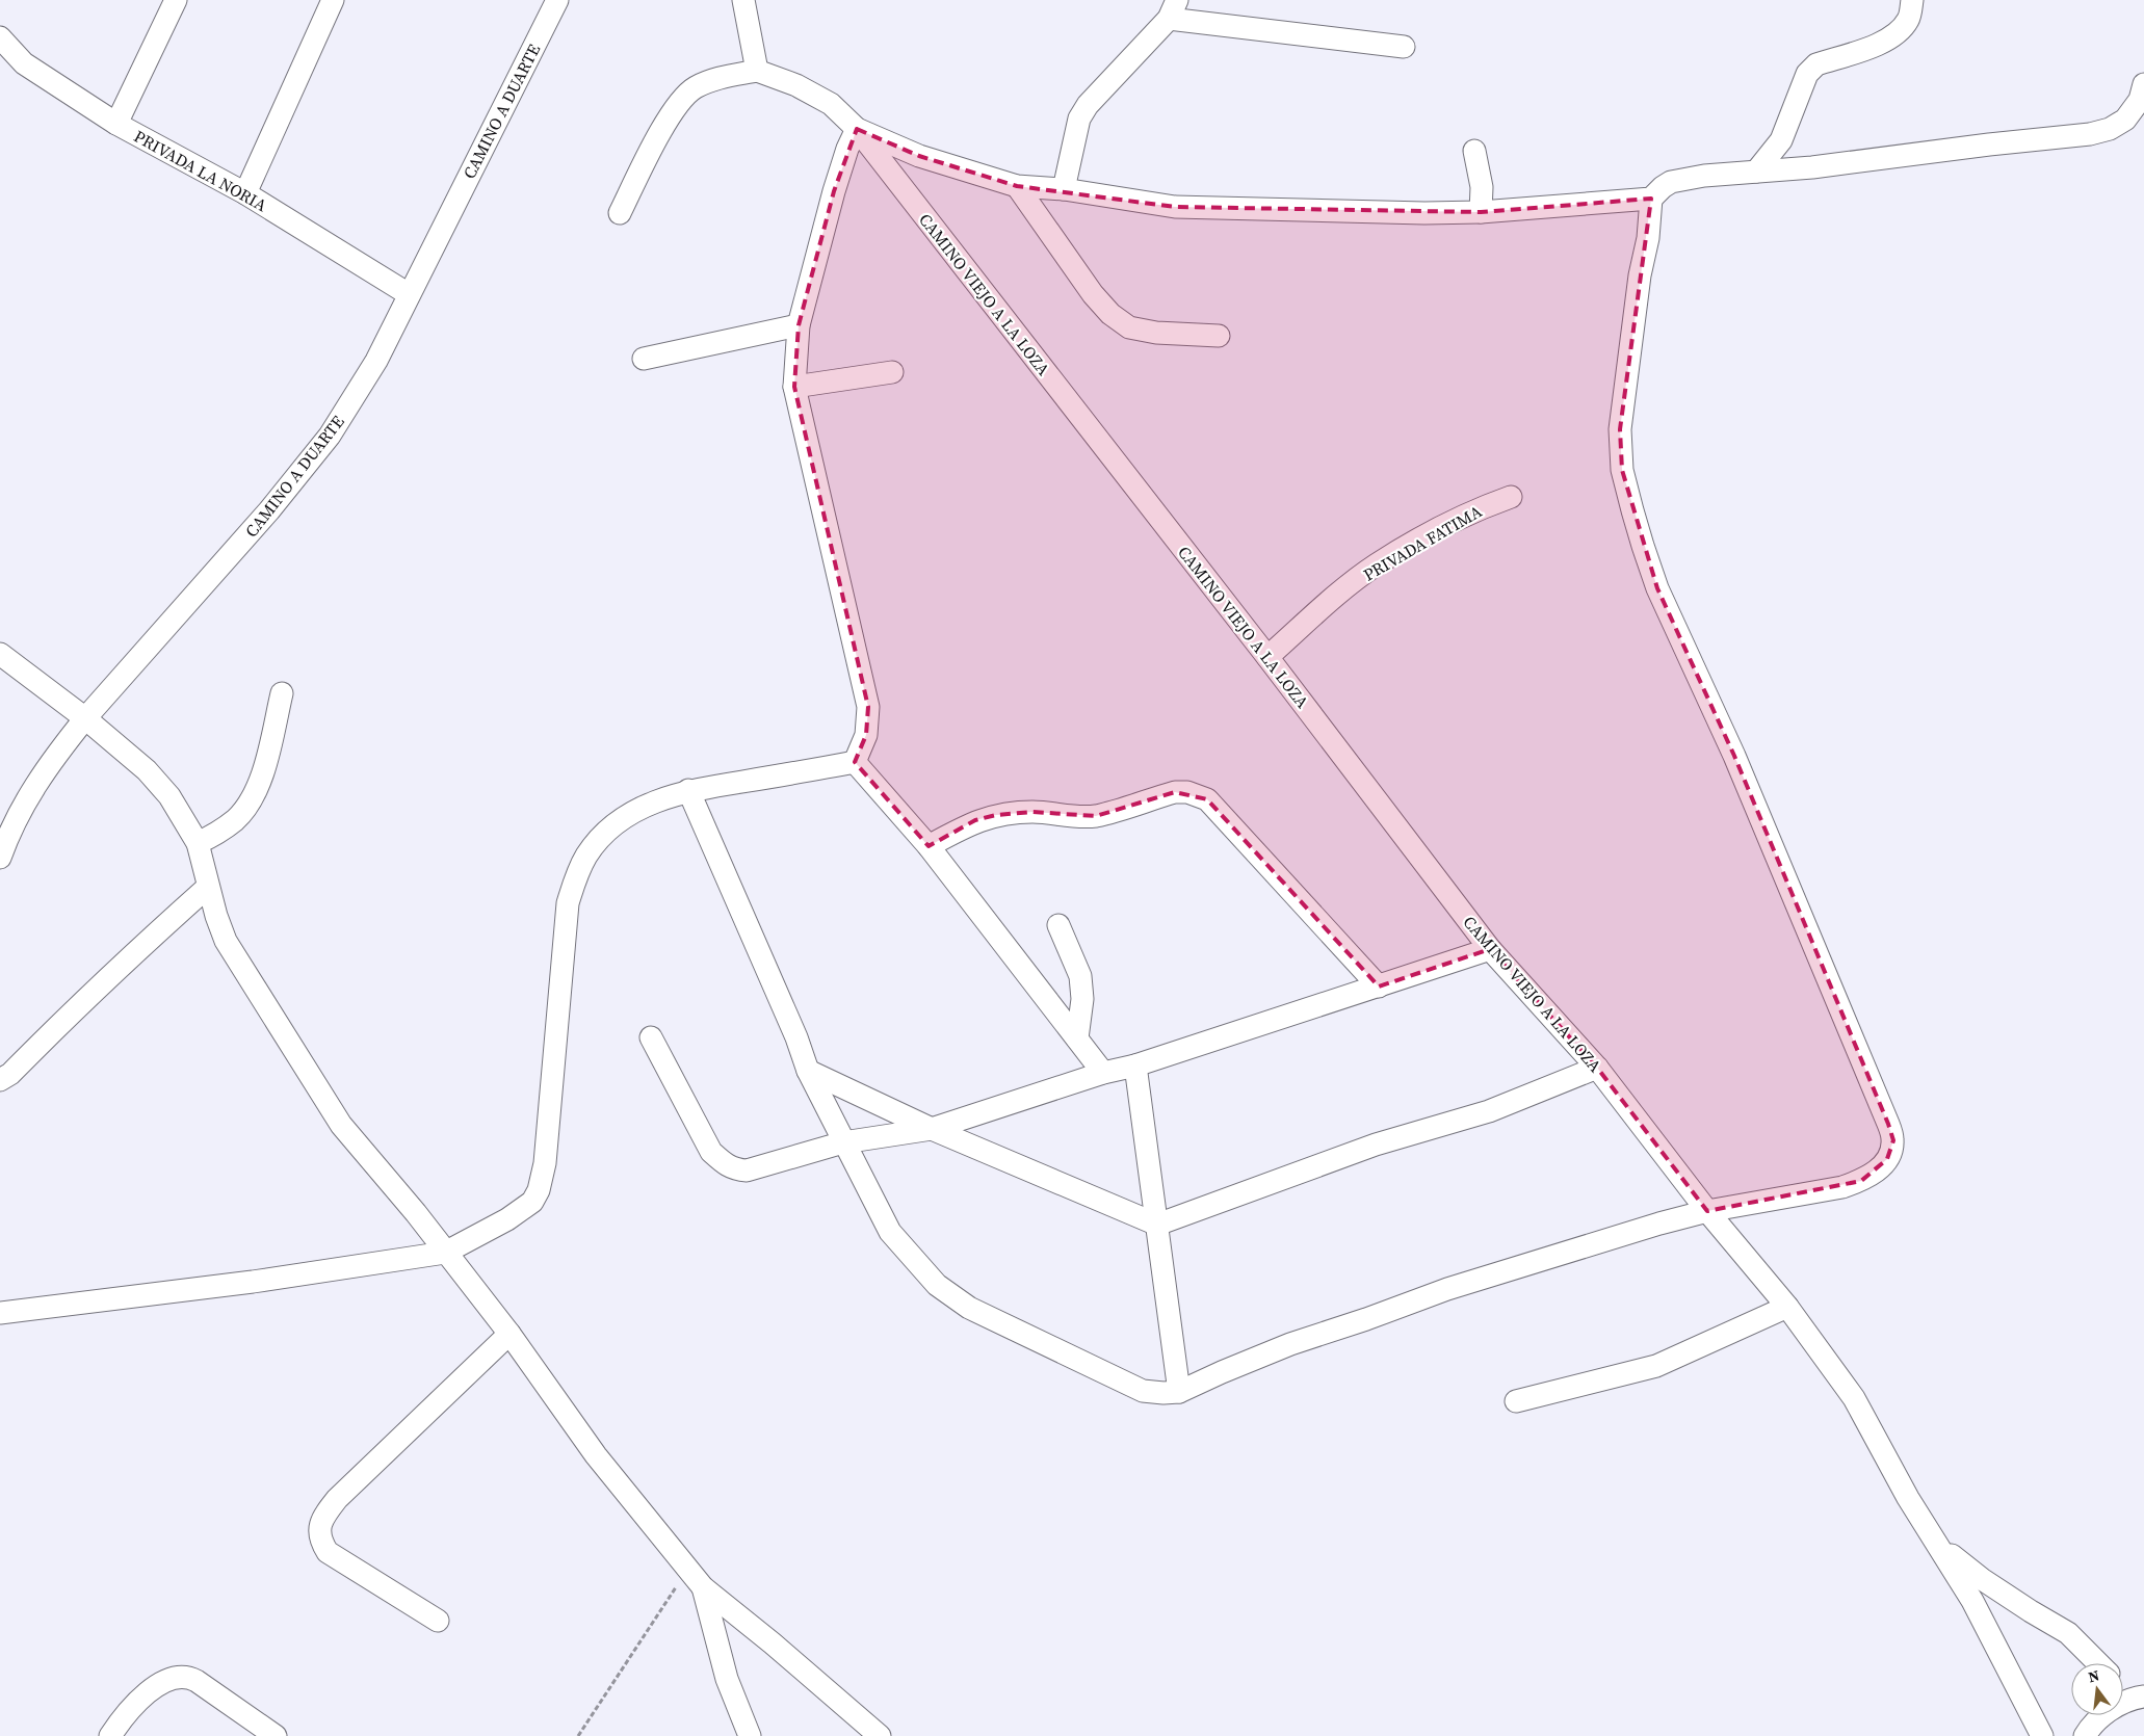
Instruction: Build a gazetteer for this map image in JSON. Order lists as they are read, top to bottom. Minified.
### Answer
{"streets":{"street":["CAMINO A DUARTE","PRIVADA LA NORIA","CAMINO VIEJO A LA LOZA","PRIVADA FATIMA"]},"crossings":[["CAMINO A DUARTE","PRIVADA LA NORIA"],["CAMINO VIEJO A LA LOZA","PRIVADA FATIMA"]],"north":"top"}
